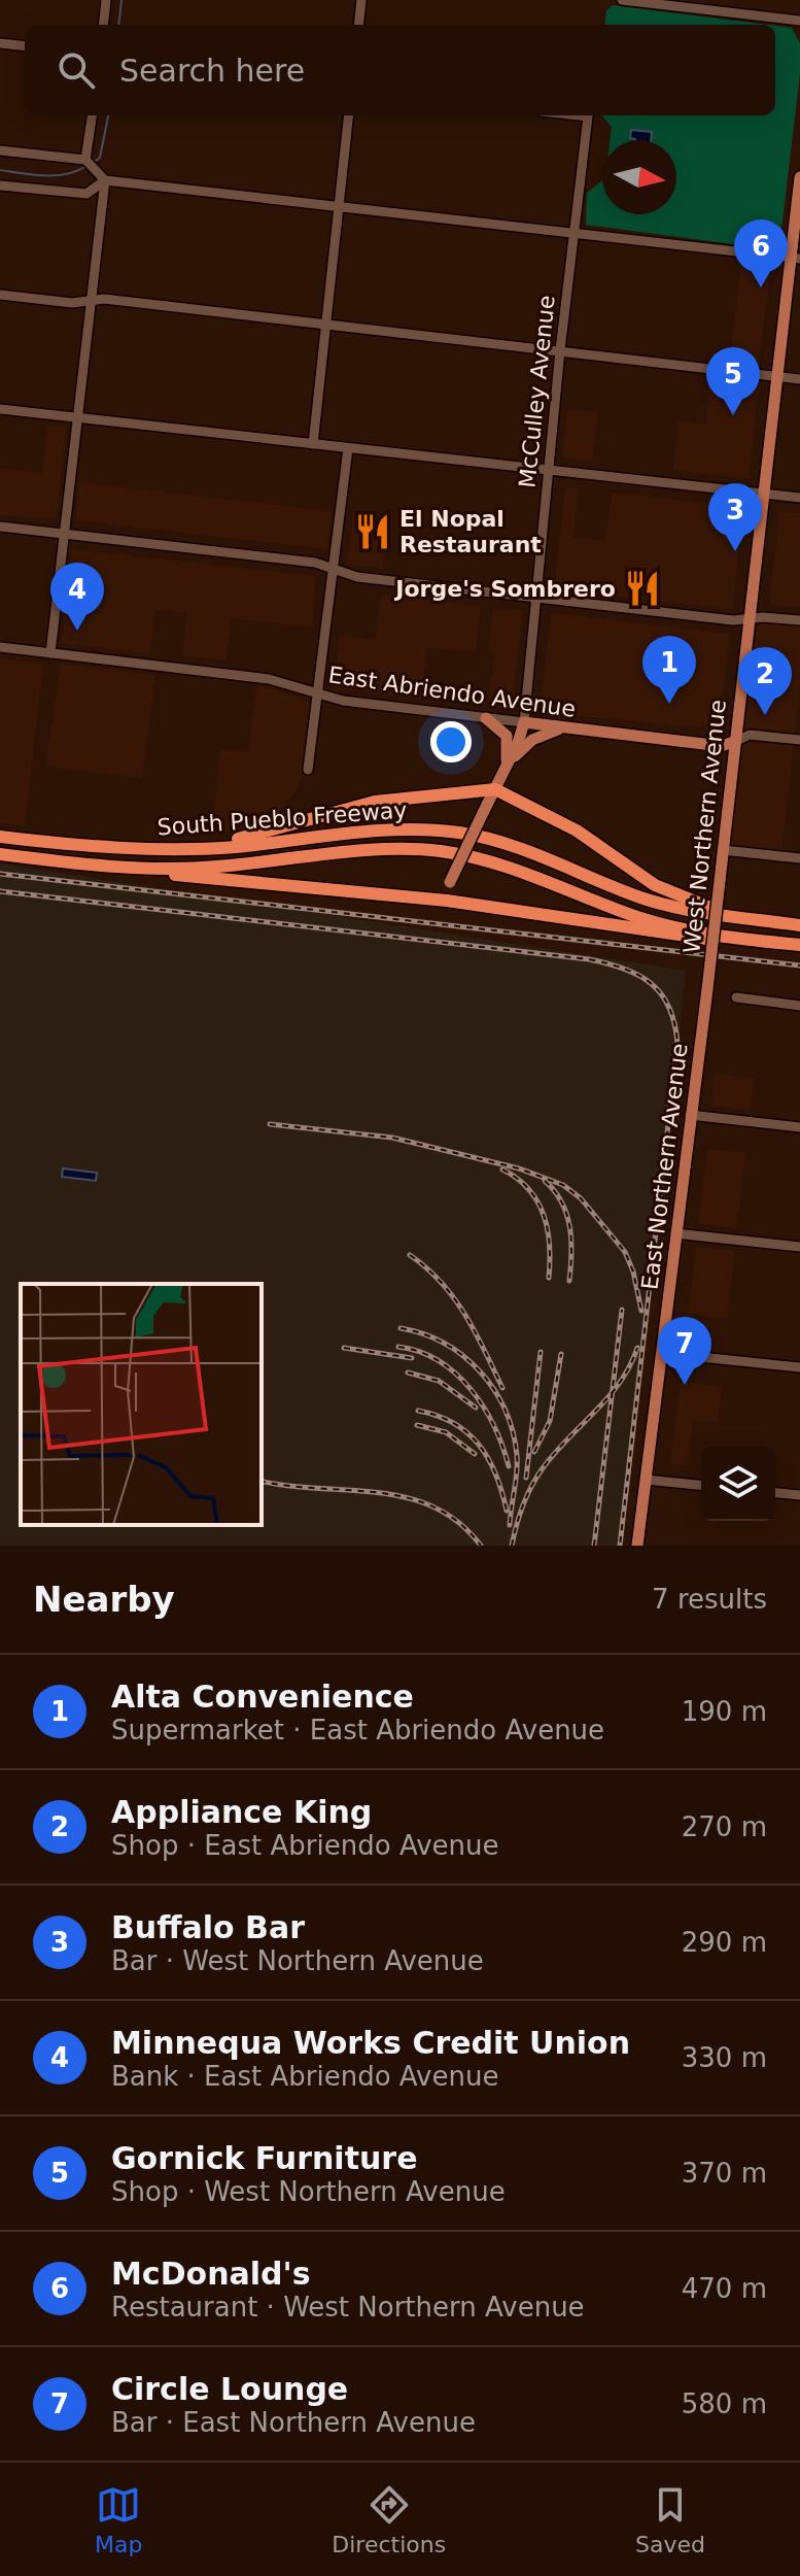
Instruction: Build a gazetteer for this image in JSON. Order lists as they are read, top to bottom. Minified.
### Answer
{"streets":{"highway":["South Pueblo Freeway"],"main road":["McCulley Avenue","East Abriendo Avenue","West Northern Avenue","East Northern Avenue"]},"crossings":[["McCulley Avenue","East Abriendo Avenue"],["East Abriendo Avenue","West Northern Avenue"],["West Northern Avenue","East Northern Avenue"]],"places":{"restaurant":["El Nopal Restaurant","Jorge's Sombrero"]},"north":"right","page":{"search":"Search here","pins":["6","5","3","4","1","2","7"],"heading":["Nearby","7 results"],"list":[{"mark":"1","name":"Alta Convenience","note":"Supermarket · East Abriendo Avenue","value":"190 m"},{"mark":"2","name":"Appliance King","note":"Shop · East Abriendo Avenue","value":"270 m"},{"mark":"3","name":"Buffalo Bar","note":"Bar · West Northern Avenue","value":"290 m"},{"mark":"4","name":"Minnequa Works Credit Union","note":"Bank · East Abriendo Avenue","value":"330 m"},{"mark":"5","name":"Gornick Furniture","note":"Shop · West Northern Avenue","value":"370 m"},{"mark":"6","name":"McDonald's","note":"Restaurant · West Northern Avenue","value":"470 m"},{"mark":"7","name":"Circle Lounge","note":"Bar · East Northern Avenue","value":"580 m"}],"nav":["Map","Directions","Saved"]}}
